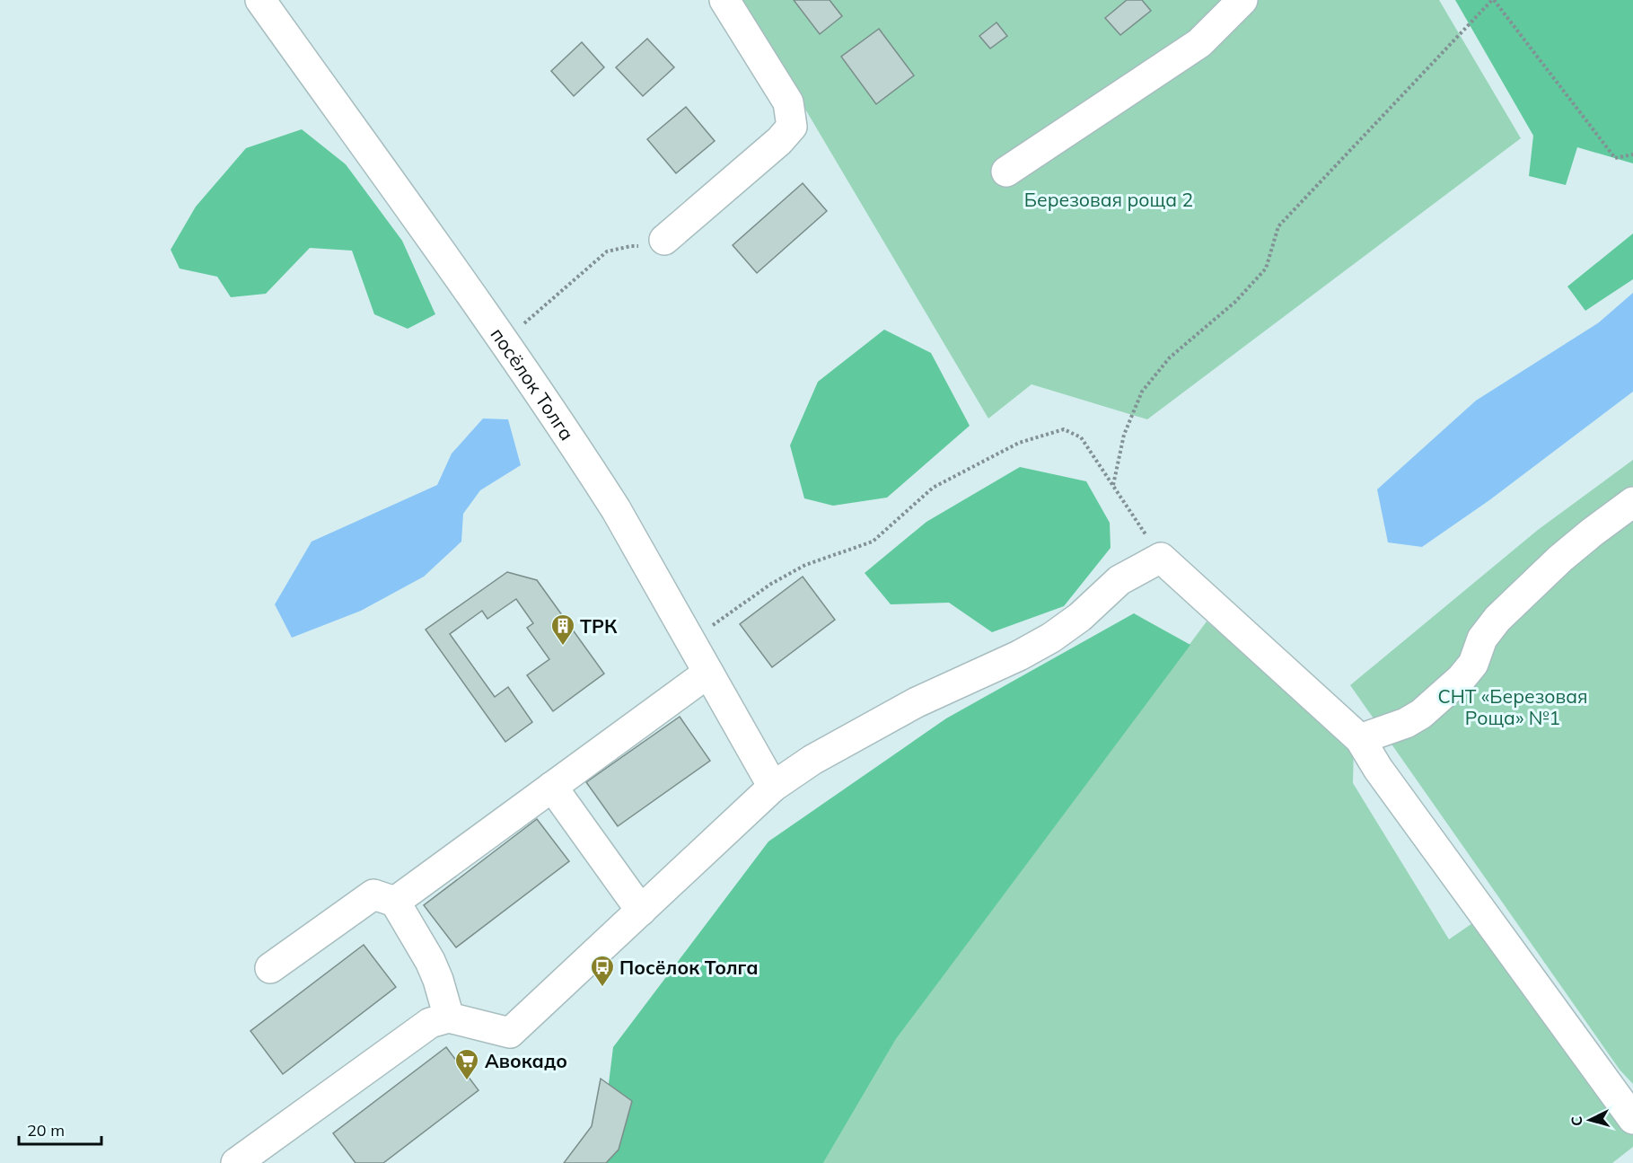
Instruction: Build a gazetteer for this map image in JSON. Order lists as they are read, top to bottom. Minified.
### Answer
{"streets":{"street":["посёлок Толга"]},"parks":["Березовая роща 2","СНТ «Березовая Роща» №1"],"places":{"building":["ТРК"],"bus stop":["Посёлок Толга"],"supermarket":["Авокадо"]},"scale_bar":"20 m","north":"left"}
